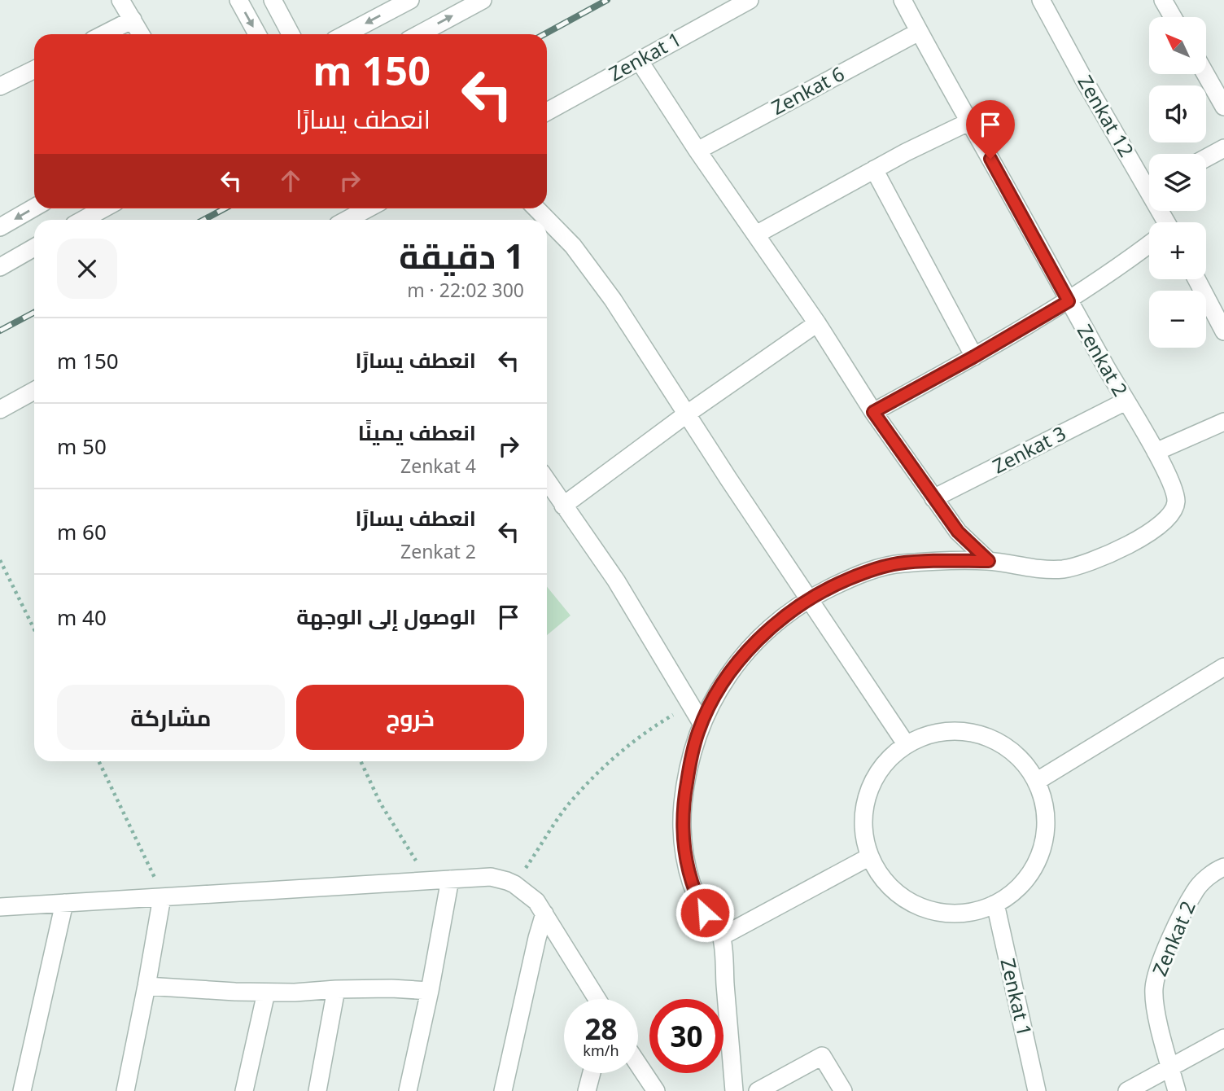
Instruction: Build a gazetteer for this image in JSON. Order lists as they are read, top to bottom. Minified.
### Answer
{"streets":{"street":["Zenkat 1","Zenkat 6","Zenkat 12","Zenkat 2","Zenkat 3"]},"crossings":[["Zenkat 6","Zenkat 2"],["Zenkat 2","Zenkat 3"]],"north":"top left","page":{"map_buttons":["+","−"],"turn":["150 m","انعطف يسارًا"],"heading":["1 دقيقة","300 m · 22:02"],"list":[{"name":"انعطف يسارًا","value":"150 m"},{"name":"انعطف يمينًا","note":"Zenkat 4","value":"50 m"},{"name":"انعطف يسارًا","note":"Zenkat 2","value":"60 m"},{"name":"الوصول إلى الوجهة","value":"40 m"}],"buttons":["خروج","مشاركة"],"speed":"28 km/h","limit":"30"}}
